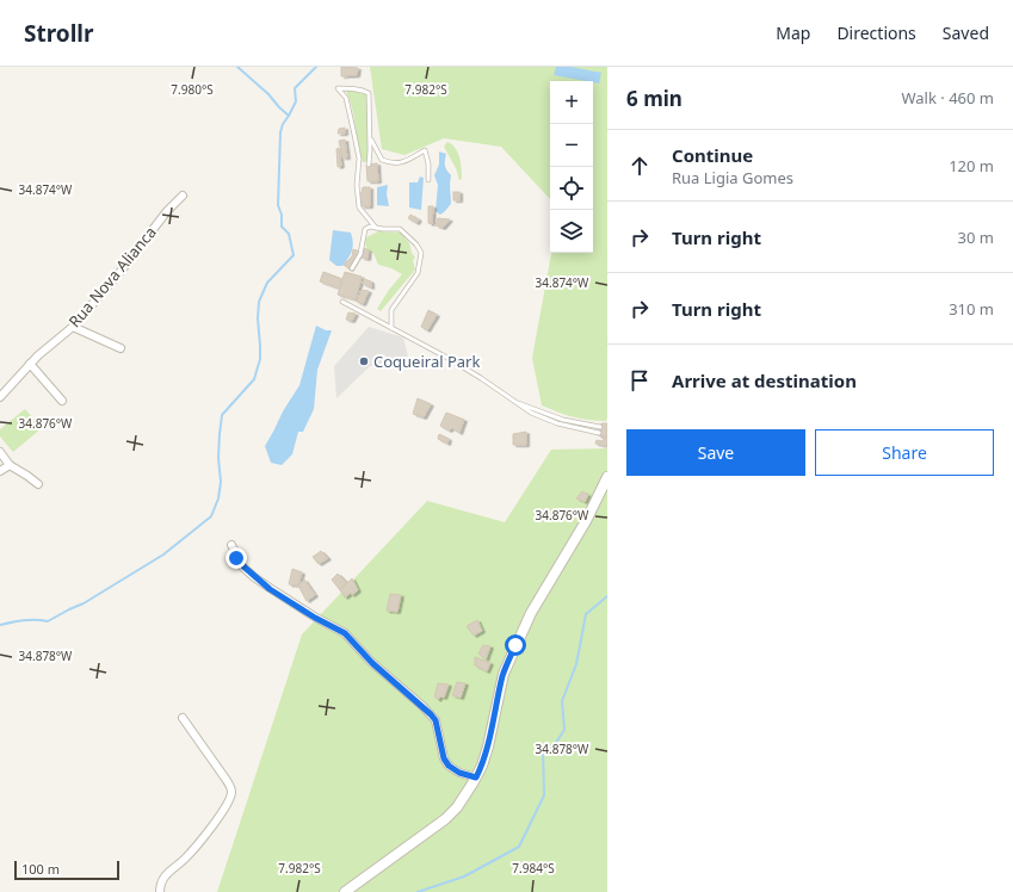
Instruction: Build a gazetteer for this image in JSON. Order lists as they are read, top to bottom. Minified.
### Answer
{"streets":{"street":["Rua Nova Alianca"]},"places":["Coqueiral Park"],"scale_bar":"100 m","page":{"header":"Strollr","nav":["Map","Directions","Saved"],"heading":["6 min","Walk · 460 m"],"map_buttons":["+","−"],"list":[["Continue","Rua Ligia Gomes","120 m"],["Turn right","30 m"],["Turn right","310 m"],"Arrive at destination"],"buttons":["Save","Share"],"scale":"100 m"},"coordinates":["7.980°S","7.982°S","34.874°W","34.876°W","34.878°W","7.984°S"]}
